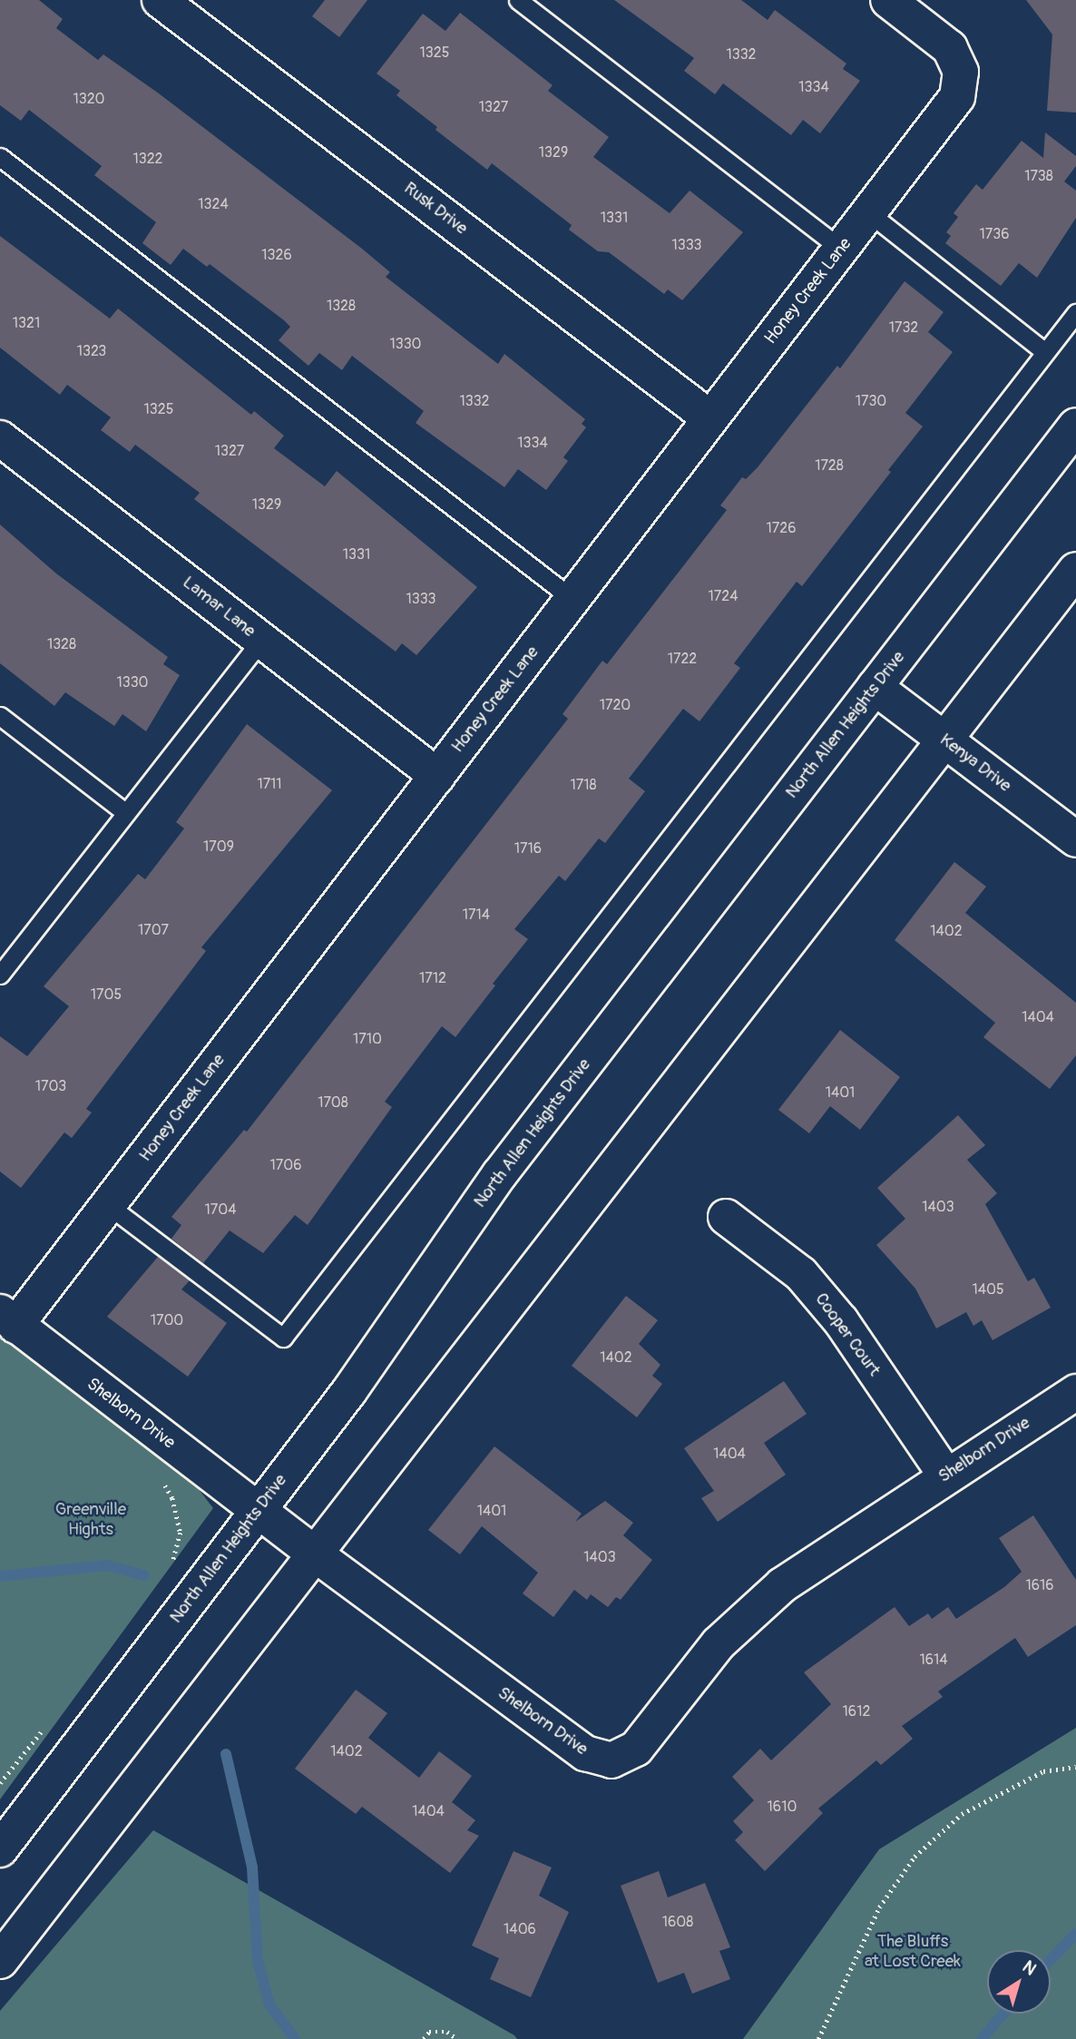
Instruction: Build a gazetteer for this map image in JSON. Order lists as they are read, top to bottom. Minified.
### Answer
{"streets":{"street":["Rusk Drive","Honey Creek Lane","Lamar Lane","North Allen Heights Drive","Kenya Drive","Cooper Court","Shelborn Drive"]},"crossings":[["Rusk Drive","Honey Creek Lane"],["Honey Creek Lane","Lamar Lane"],["Honey Creek Lane","Shelborn Drive"],["North Allen Heights Drive","Kenya Drive"],["North Allen Heights Drive","Shelborn Drive"],["Cooper Court","Shelborn Drive"]],"parks":["Greenville Hights","The Bluffs at Lost Creek"],"house_numbers":["1325","1332","1334","1320","1327","1329","1322","1738","1324","1331","1736","1333","1326","1328","1321","1732","1330","1323","1332","1730","1325","1334","1327","1728","1329","1726","1331","1724","1333","1328","1722","1330","1720","1711","1718","1709","1716","1714","1707","1402","1712","1705","1404","1710","1703","1401","1708","1706","1403","1704","1405","1700","1402","1404","1401","1403","1616","1614","1612","1402","1610","1404","1608","1406"],"north":"top right"}
